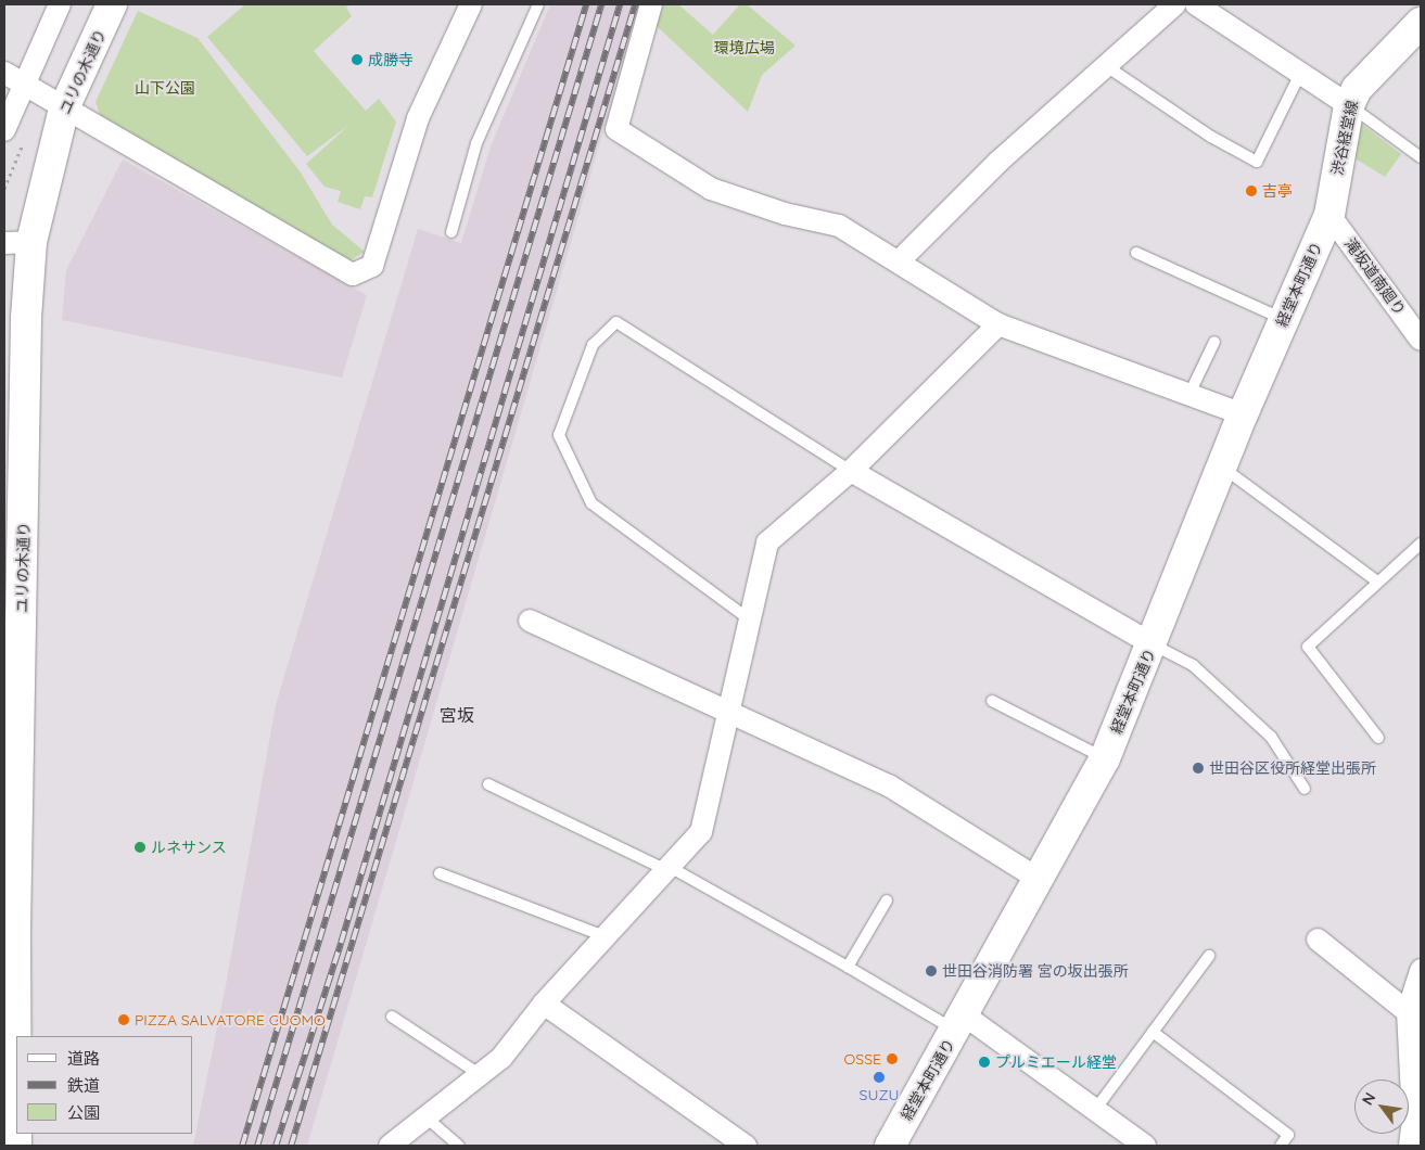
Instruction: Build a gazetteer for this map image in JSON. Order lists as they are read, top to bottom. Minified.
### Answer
{"streets":{"main road":["ユリの木通り","渋谷経堂線","経堂本町通り"],"street":["滝坂道南廻り"]},"crossings":[["渋谷経堂線","滝坂道南廻り"],["渋谷経堂線","経堂本町通り"],["滝坂道南廻り","経堂本町通り"]],"districts":["宮坂"],"parks":["環境広場","山下公園"],"places":["成勝寺","吉亭","世田谷区役所経堂出張所","ルネサンス","世田谷消防署 宮の坂出張所","PIZZA SALVATORE CUOMO","OSSE","プルミエール経堂","SUZU"],"legend":["道路","鉄道","公園"],"north":"top left"}
